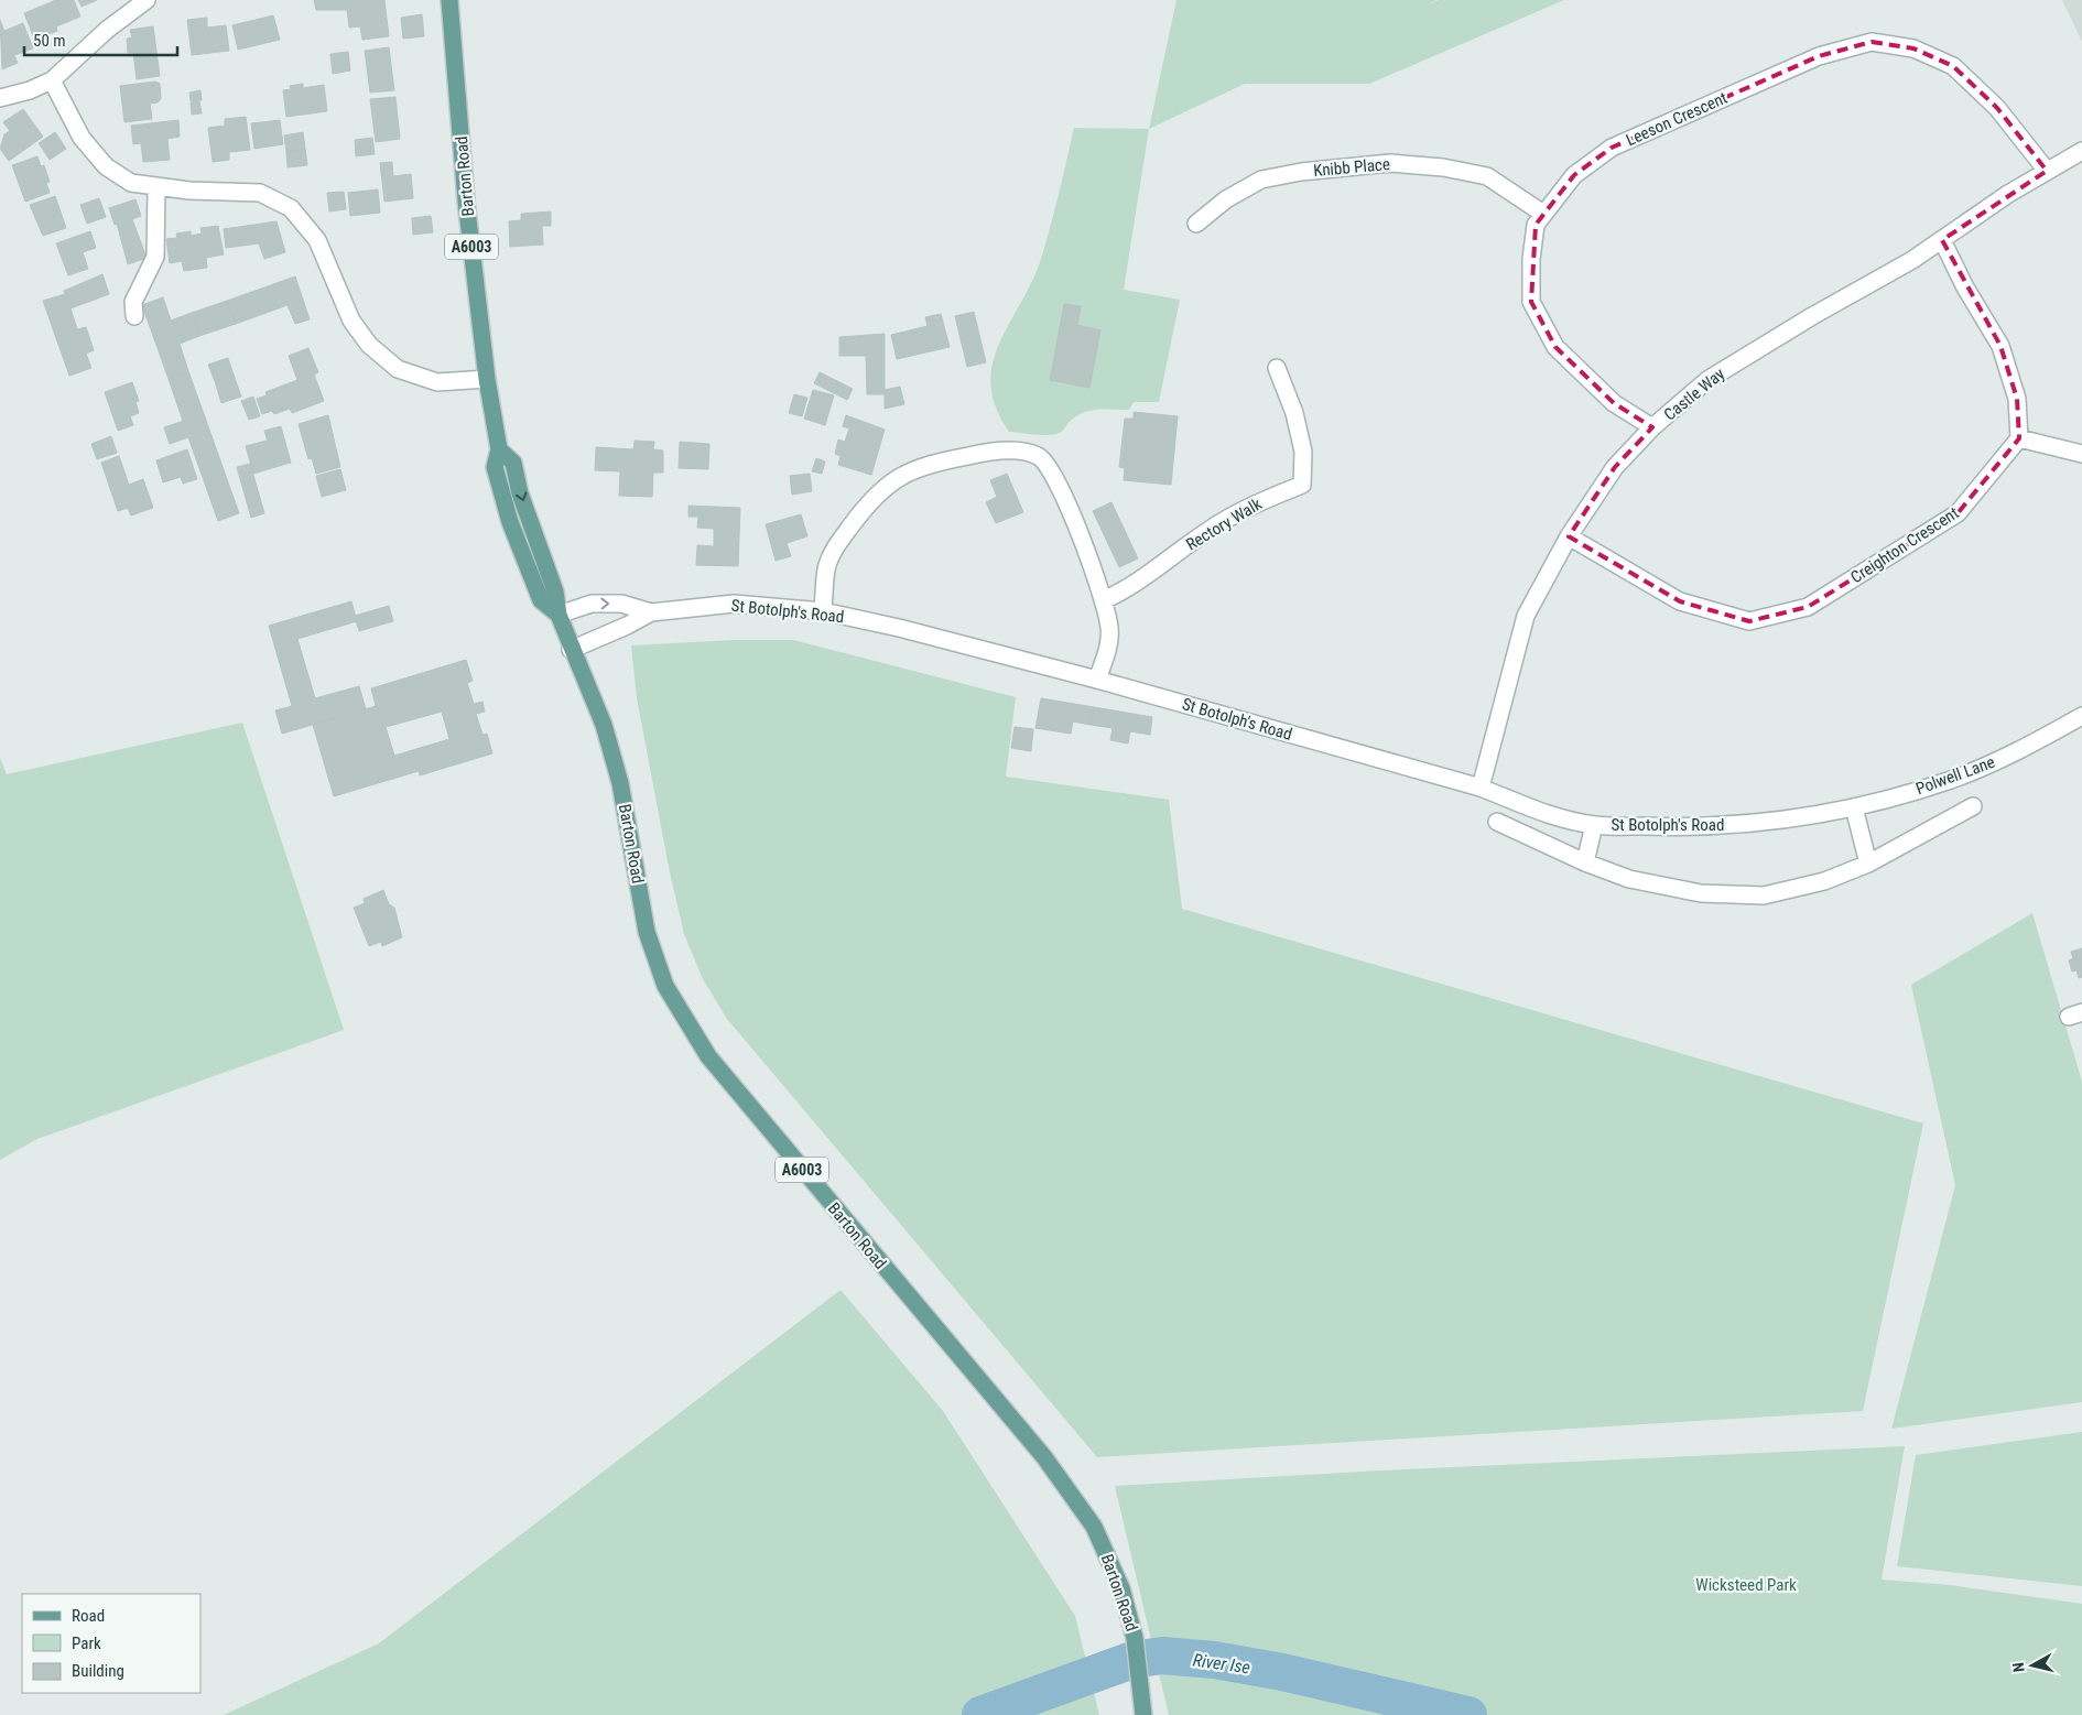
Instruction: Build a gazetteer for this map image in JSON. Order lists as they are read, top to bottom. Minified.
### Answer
{"streets":{"main road":["Barton Road","A6003"],"street":["Leeson Crescent","Knibb Place","Castle Way","Rectory Walk","Creighton Crescent","St Botolph's Road","Polwell Lane"]},"crossings":[["Leeson Crescent","Knibb Place"],["Leeson Crescent","Castle Way"],["Barton Road","St Botolph's Road"],["Castle Way","Creighton Crescent"],["Castle Way","St Botolph's Road"],["St Botolph's Road","Polwell Lane"]],"water":["River Ise"],"parks":["Wicksteed Park"],"legend":["Road","Park","Building"],"scale_bar":"50 m","north":"left"}
